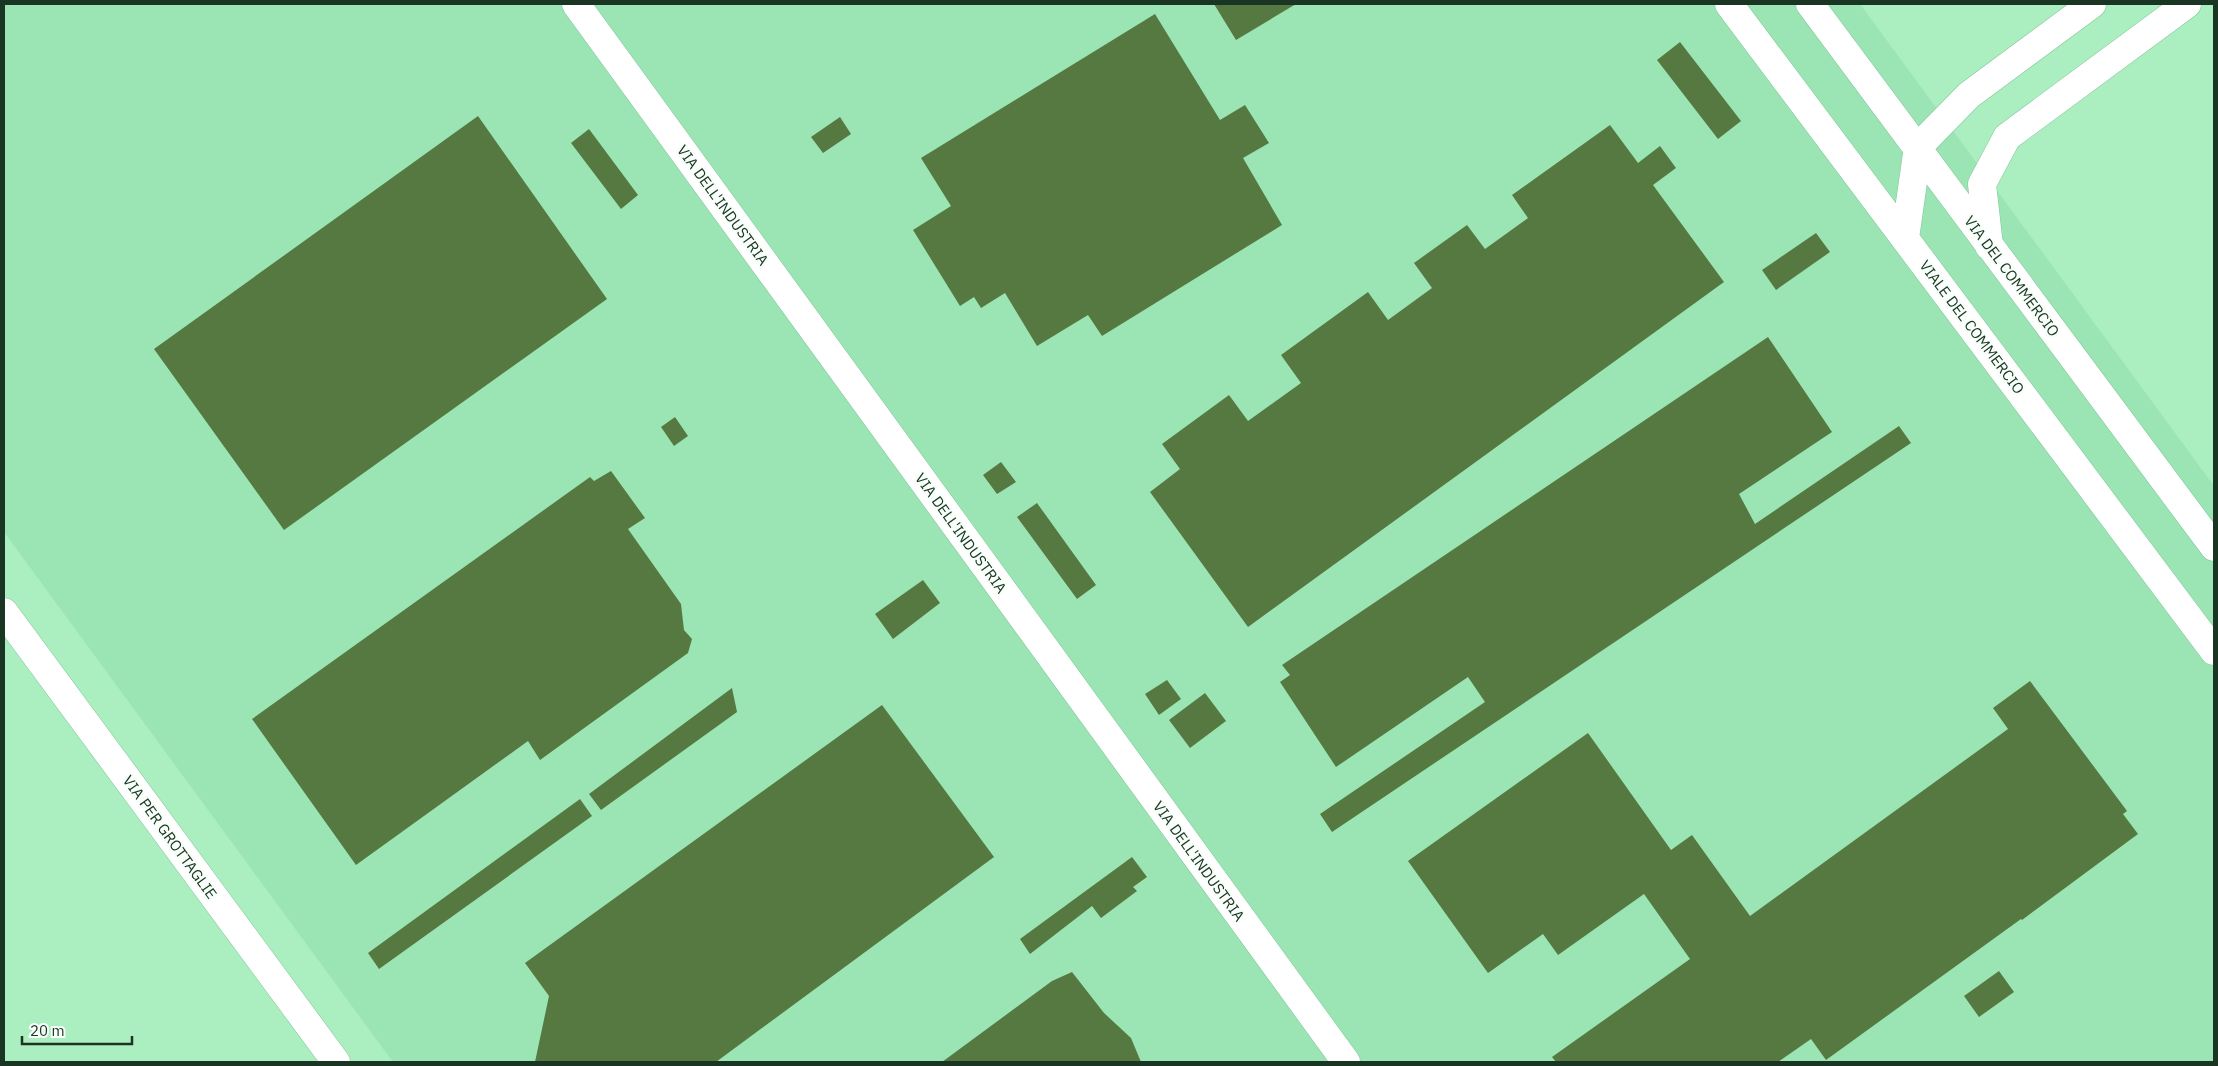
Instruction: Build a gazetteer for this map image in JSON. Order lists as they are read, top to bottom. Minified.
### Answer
{"streets":{"street":["VIA DELL'INDUSTRIA","VIA DEL COMMERCIO","VIALE DEL COMMERCIO","VIA PER GROTTAGLIE"]},"scale_bar":"20 m"}
